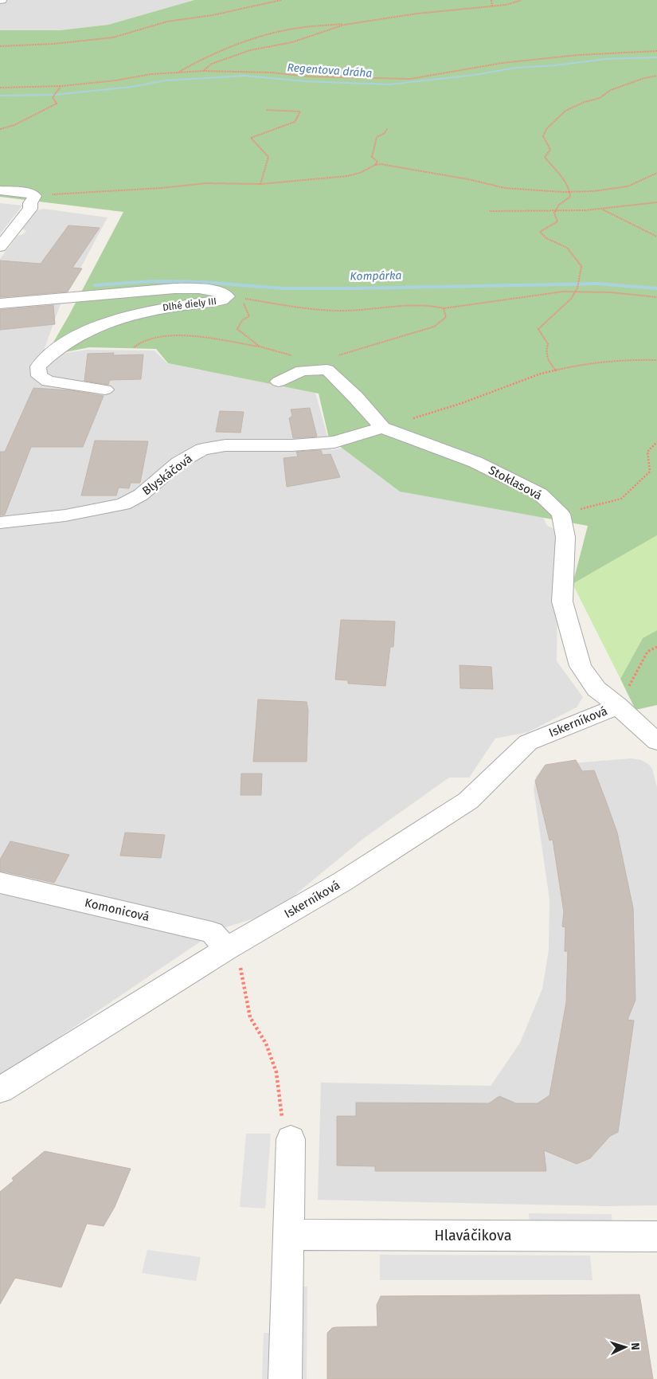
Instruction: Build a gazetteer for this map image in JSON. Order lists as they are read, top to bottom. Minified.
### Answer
{"streets":{"street":["Dlhé diely III","Blyskáčová","Stoklasová","Iskerníková","Komonicová","Hlaváčikova"]},"crossings":[["Blyskáčová","Stoklasová"],["Iskerníková","Komonicová"]],"water":["Regentova dráha","Kompárka"],"north":"right"}
